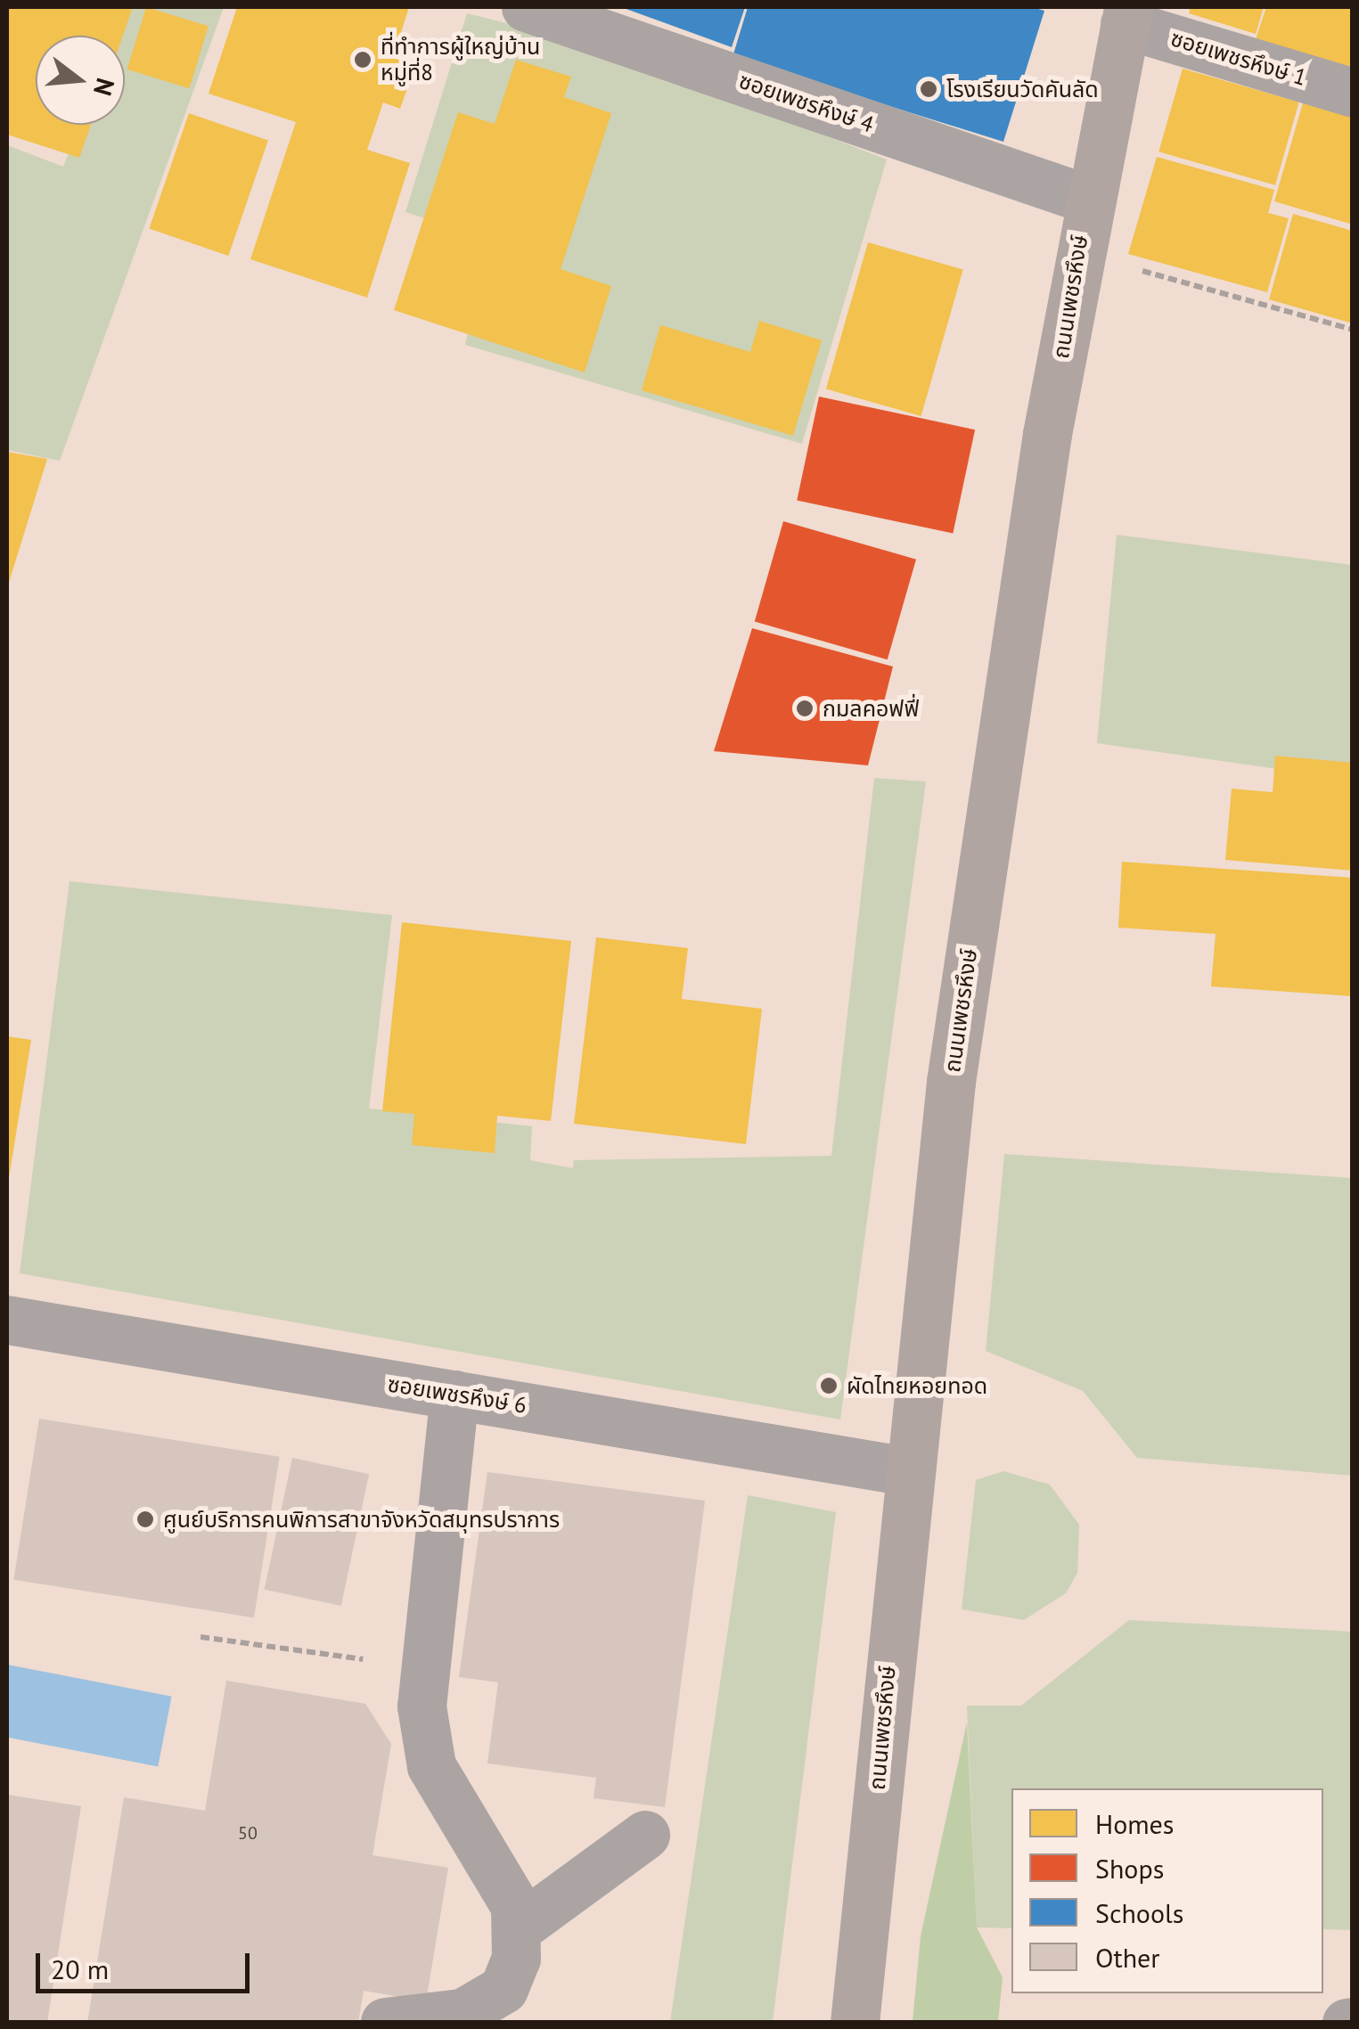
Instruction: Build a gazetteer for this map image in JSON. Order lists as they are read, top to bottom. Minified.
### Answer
{"streets":{"main road":["ถนนเพชรหึงษ์"],"street":["ซอยเพชรหึงษ์ 1","ซอยเพชรหึงษ์ 4","ซอยเพชรหึงษ์ 6"]},"crossings":[["ซอยเพชรหึงษ์ 1","ถนนเพชรหึงษ์"],["ซอยเพชรหึงษ์ 4","ถนนเพชรหึงษ์"],["ถนนเพชรหึงษ์","ซอยเพชรหึงษ์ 6"]],"places":["ที่ทำการผู้ใหญ่บ้าน หมู่ที่8","โรงเรียนวัดคันลัด","กมลคอฟฟี่","ผัดไทยหอยทอด","ศูนย์บริการคนพิการสาขาจังหวัดสมุทรปราการ"],"house_numbers":["50"],"legend":["Homes","Shops","Schools","Other"],"scale_bar":"20 m","north":"right"}
